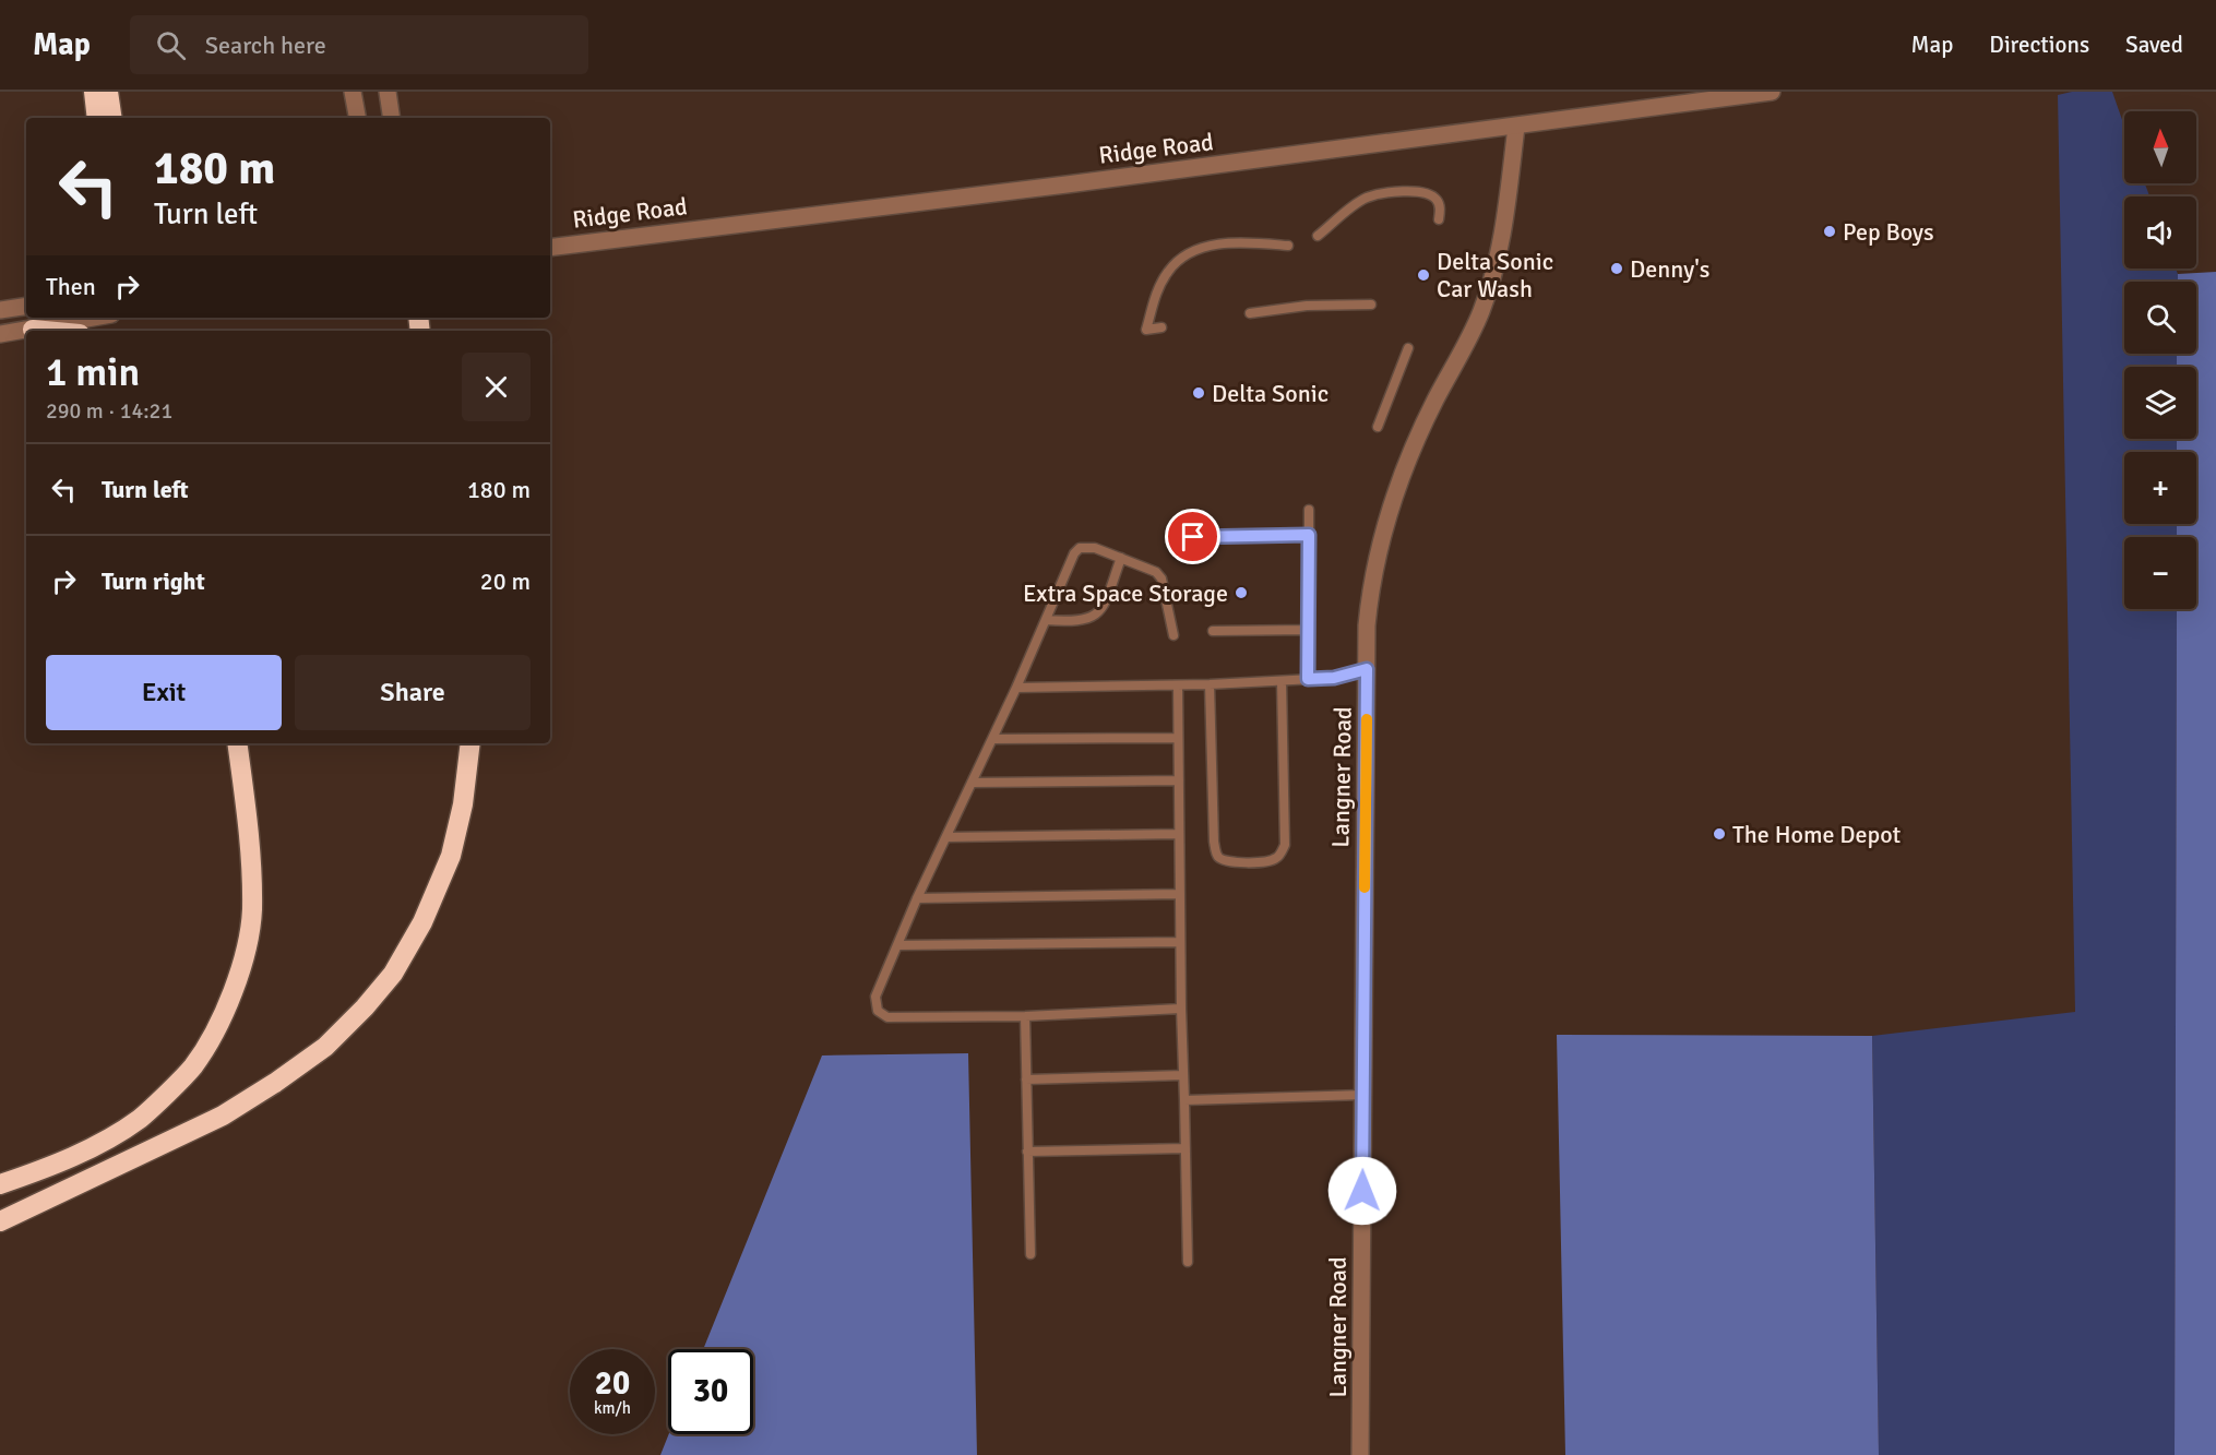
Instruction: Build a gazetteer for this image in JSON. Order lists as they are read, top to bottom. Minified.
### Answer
{"streets":{"street":["Ridge Road","Langner Road"]},"crossings":[["Ridge Road","Langner Road"]],"places":["Pep Boys","Denny's","Delta Sonic Car Wash","Delta Sonic","Extra Space Storage","The Home Depot"],"north":"top","page":{"header":"Map","search":"Search here","nav":["Map","Directions","Saved"],"map_buttons":["+","−"],"turn":["180 m","Turn left"],"then":"Then","heading":["1 min","290 m · 14:21"],"list":[{"name":"Turn left","value":"180 m"},{"name":"Turn right","value":"20 m"}],"buttons":["Exit","Share"],"speed":"20 km/h","limit":"30"}}
